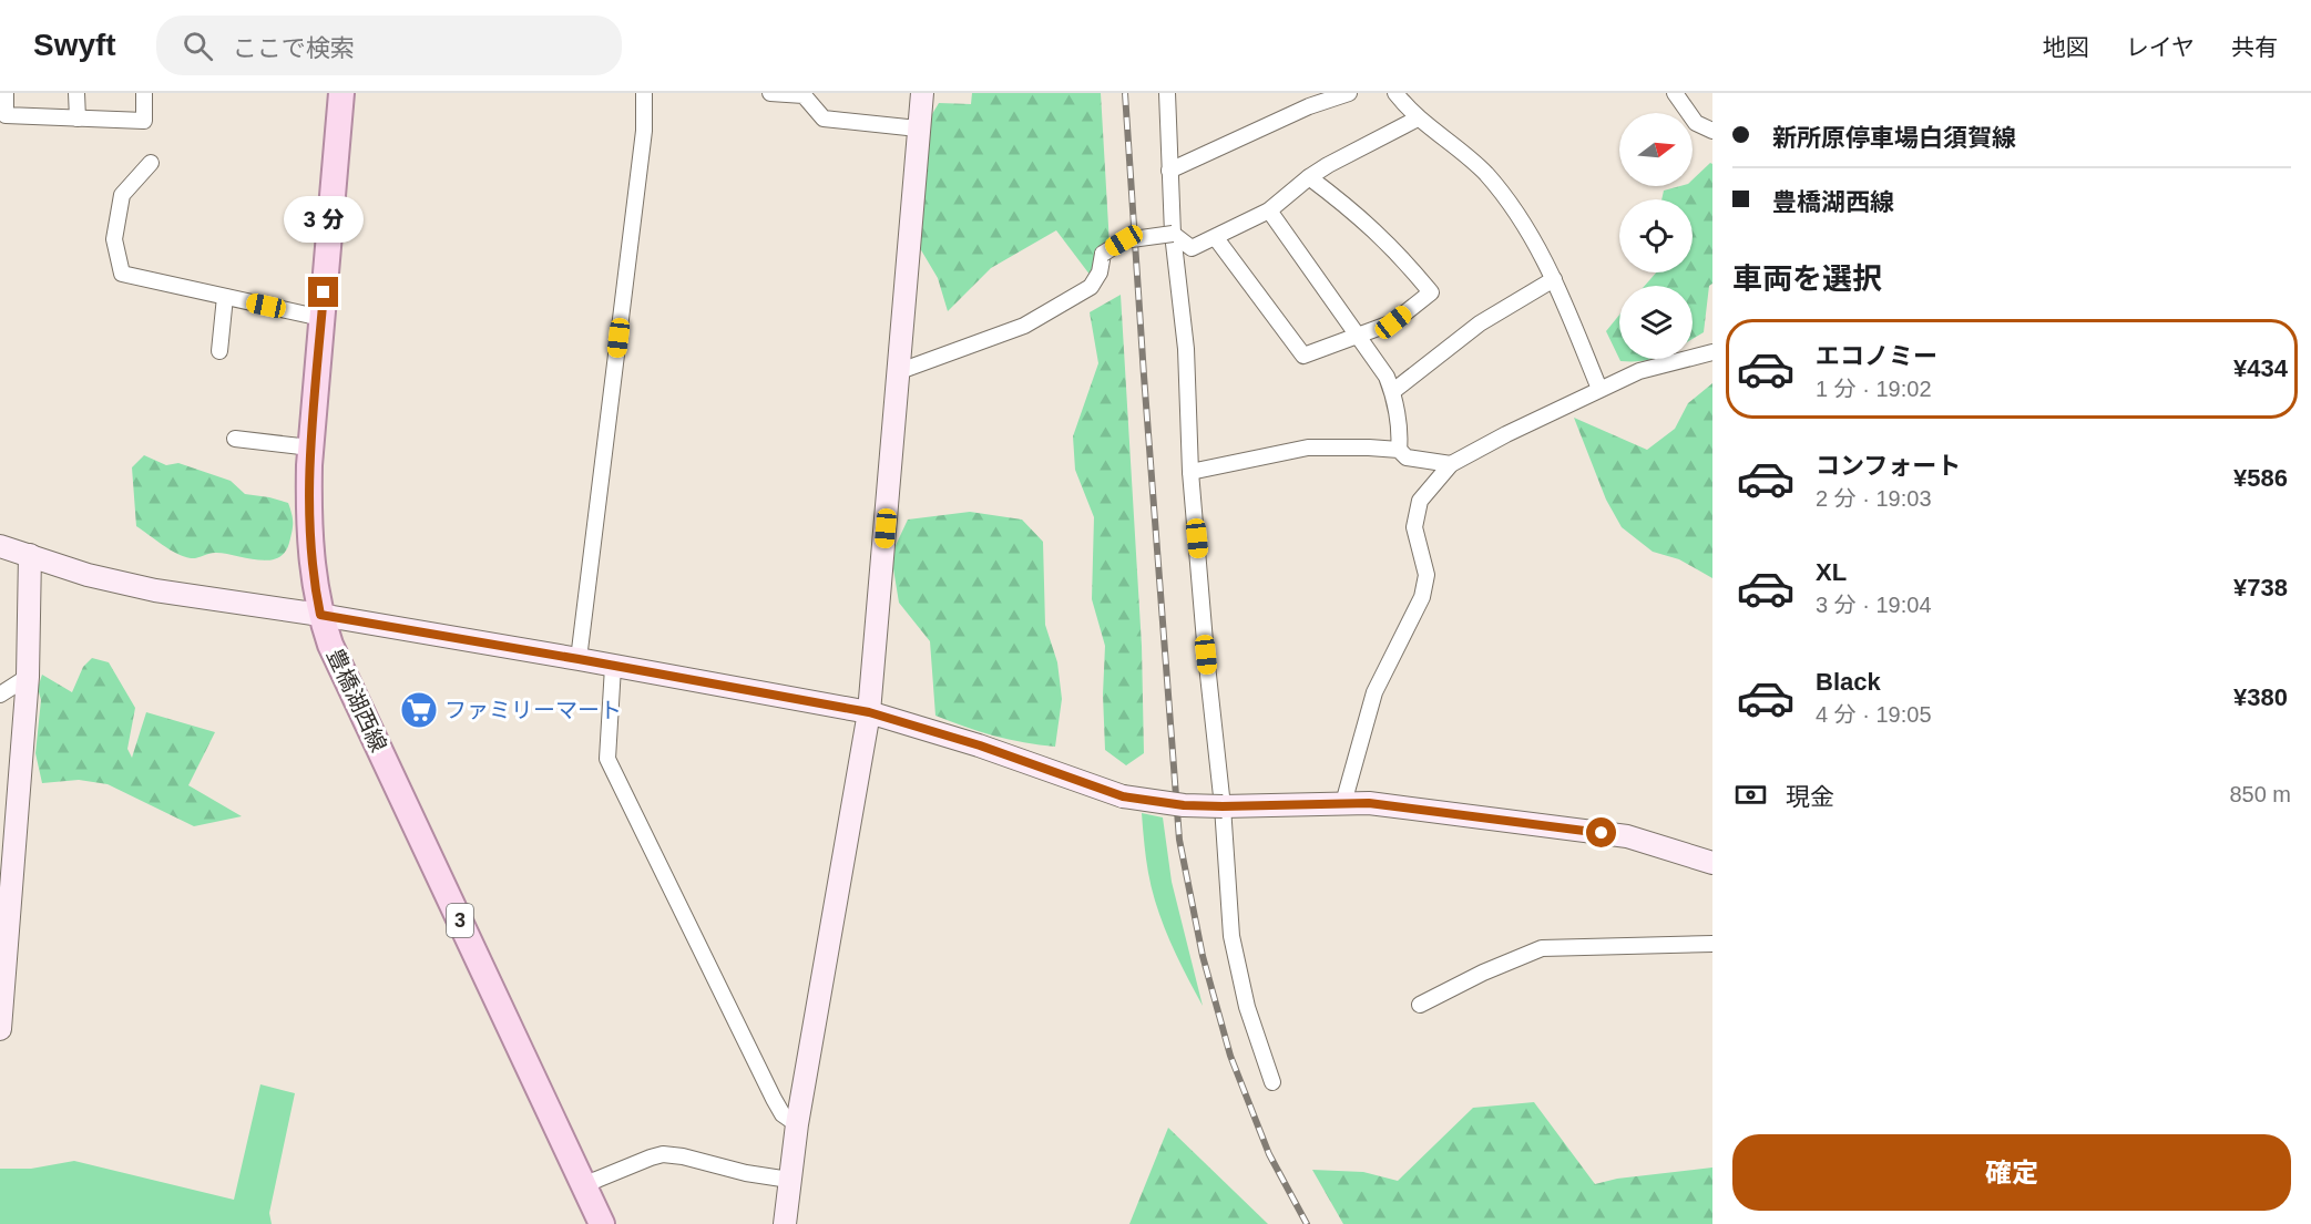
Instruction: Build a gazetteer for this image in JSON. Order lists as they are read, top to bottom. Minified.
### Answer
{"streets":{"main road":["豊橋湖西線","3"]},"places":{"supermarket":["ファミリーマート"]},"north":"right","page":{"header":"Swyft","search":"ここで検索","nav":["地図","レイヤ","共有"],"banner":["新所原停車場白須賀線","豊橋湖西線"],"bubble":"3 分","heading":"車両を選択","list":[{"name":"エコノミー","note":"1 分 · 19:02","value":"¥434"},{"name":"コンフォート","note":"2 分 · 19:03","value":"¥586"},{"name":"XL","note":"3 分 · 19:04","value":"¥738"},{"name":"Black","note":"4 分 · 19:05","value":"¥380"}],"pay":["現金","850 m"],"buttons":"確定"}}
